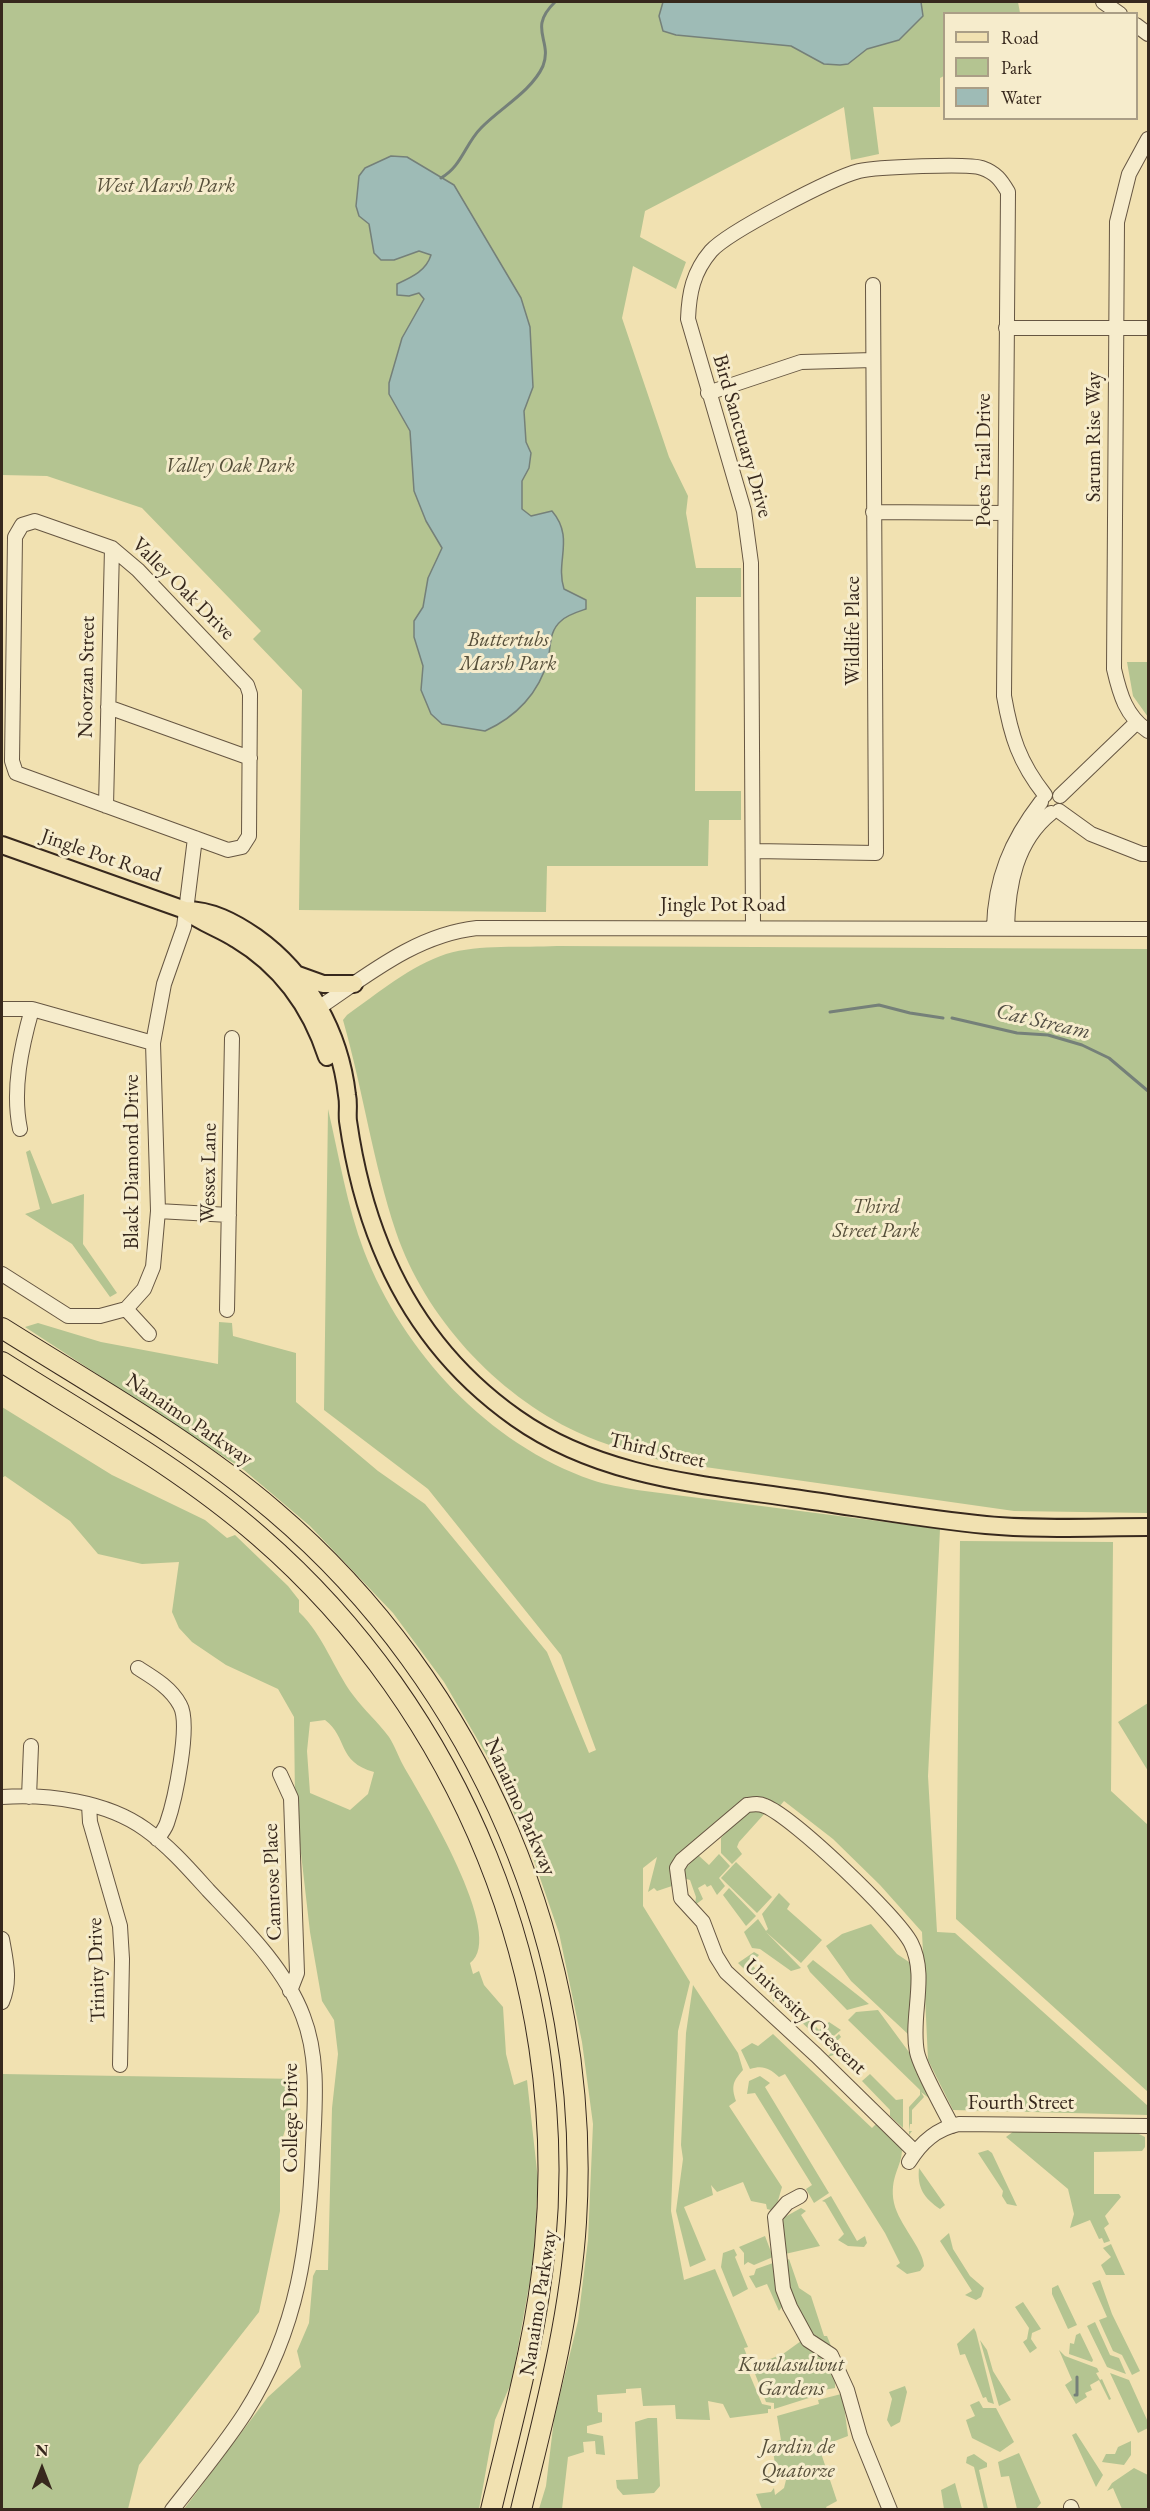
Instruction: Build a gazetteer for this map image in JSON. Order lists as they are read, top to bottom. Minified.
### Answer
{"streets":{"highway":["Nanaimo Parkway"],"main road":["Jingle Pot Road","Third Street"],"street":["Bird Sanctuary Drive","Sarum Rise Way","Poets Trail Drive","Valley Oak Drive","Wildlife Place","Noorzan Street","Black Diamond Drive","Wessex Lane","Camrose Place","Trinity Drive","University Crescent","Fourth Street","College Drive"]},"crossings":[["Bird Sanctuary Drive","Poets Trail Drive"],["Bird Sanctuary Drive","Wildlife Place"],["Bird Sanctuary Drive","Jingle Pot Road"],["Valley Oak Drive","Noorzan Street"],["Jingle Pot Road","Black Diamond Drive"],["Jingle Pot Road","Third Street"],["Camrose Place","College Drive"],["Trinity Drive","College Drive"],["University Crescent","Fourth Street"]],"water":["Cat Stream"],"parks":["West Marsh Park","Valley Oak Park","Buttertubs Marsh Park","Third Street Park","Kwulasulwut Gardens","Jardin de Quatorze"],"legend":["Road","Park","Water"],"north":"top"}
